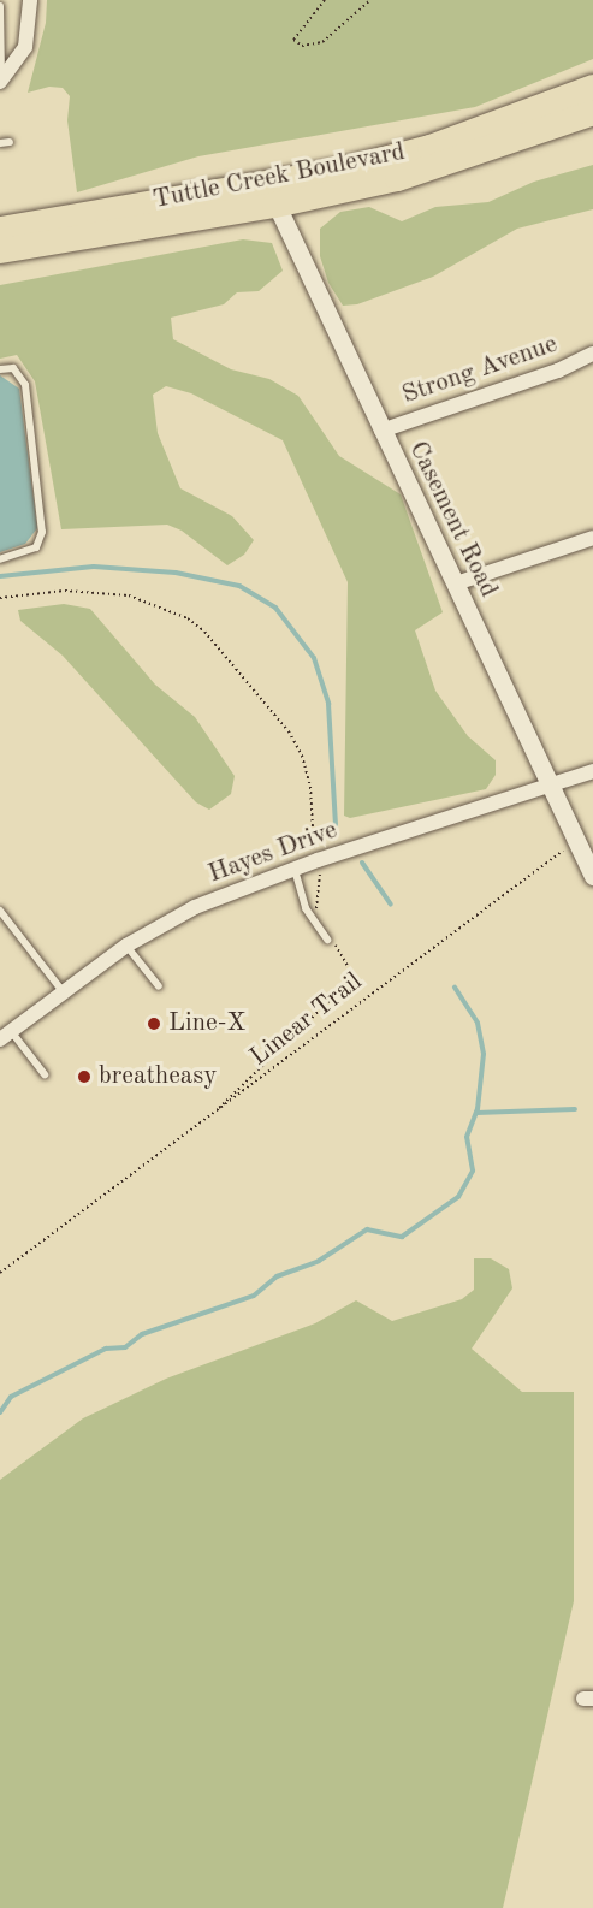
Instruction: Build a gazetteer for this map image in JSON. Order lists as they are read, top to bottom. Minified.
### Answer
{"streets":{"highway":["Tuttle Creek Boulevard"],"street":["Strong Avenue","Casement Road","Hayes Drive"],"path":["Linear Trail"]},"crossings":[["Tuttle Creek Boulevard","Casement Road"],["Strong Avenue","Casement Road"],["Casement Road","Hayes Drive"]],"places":["Line-X","breatheasy"]}
